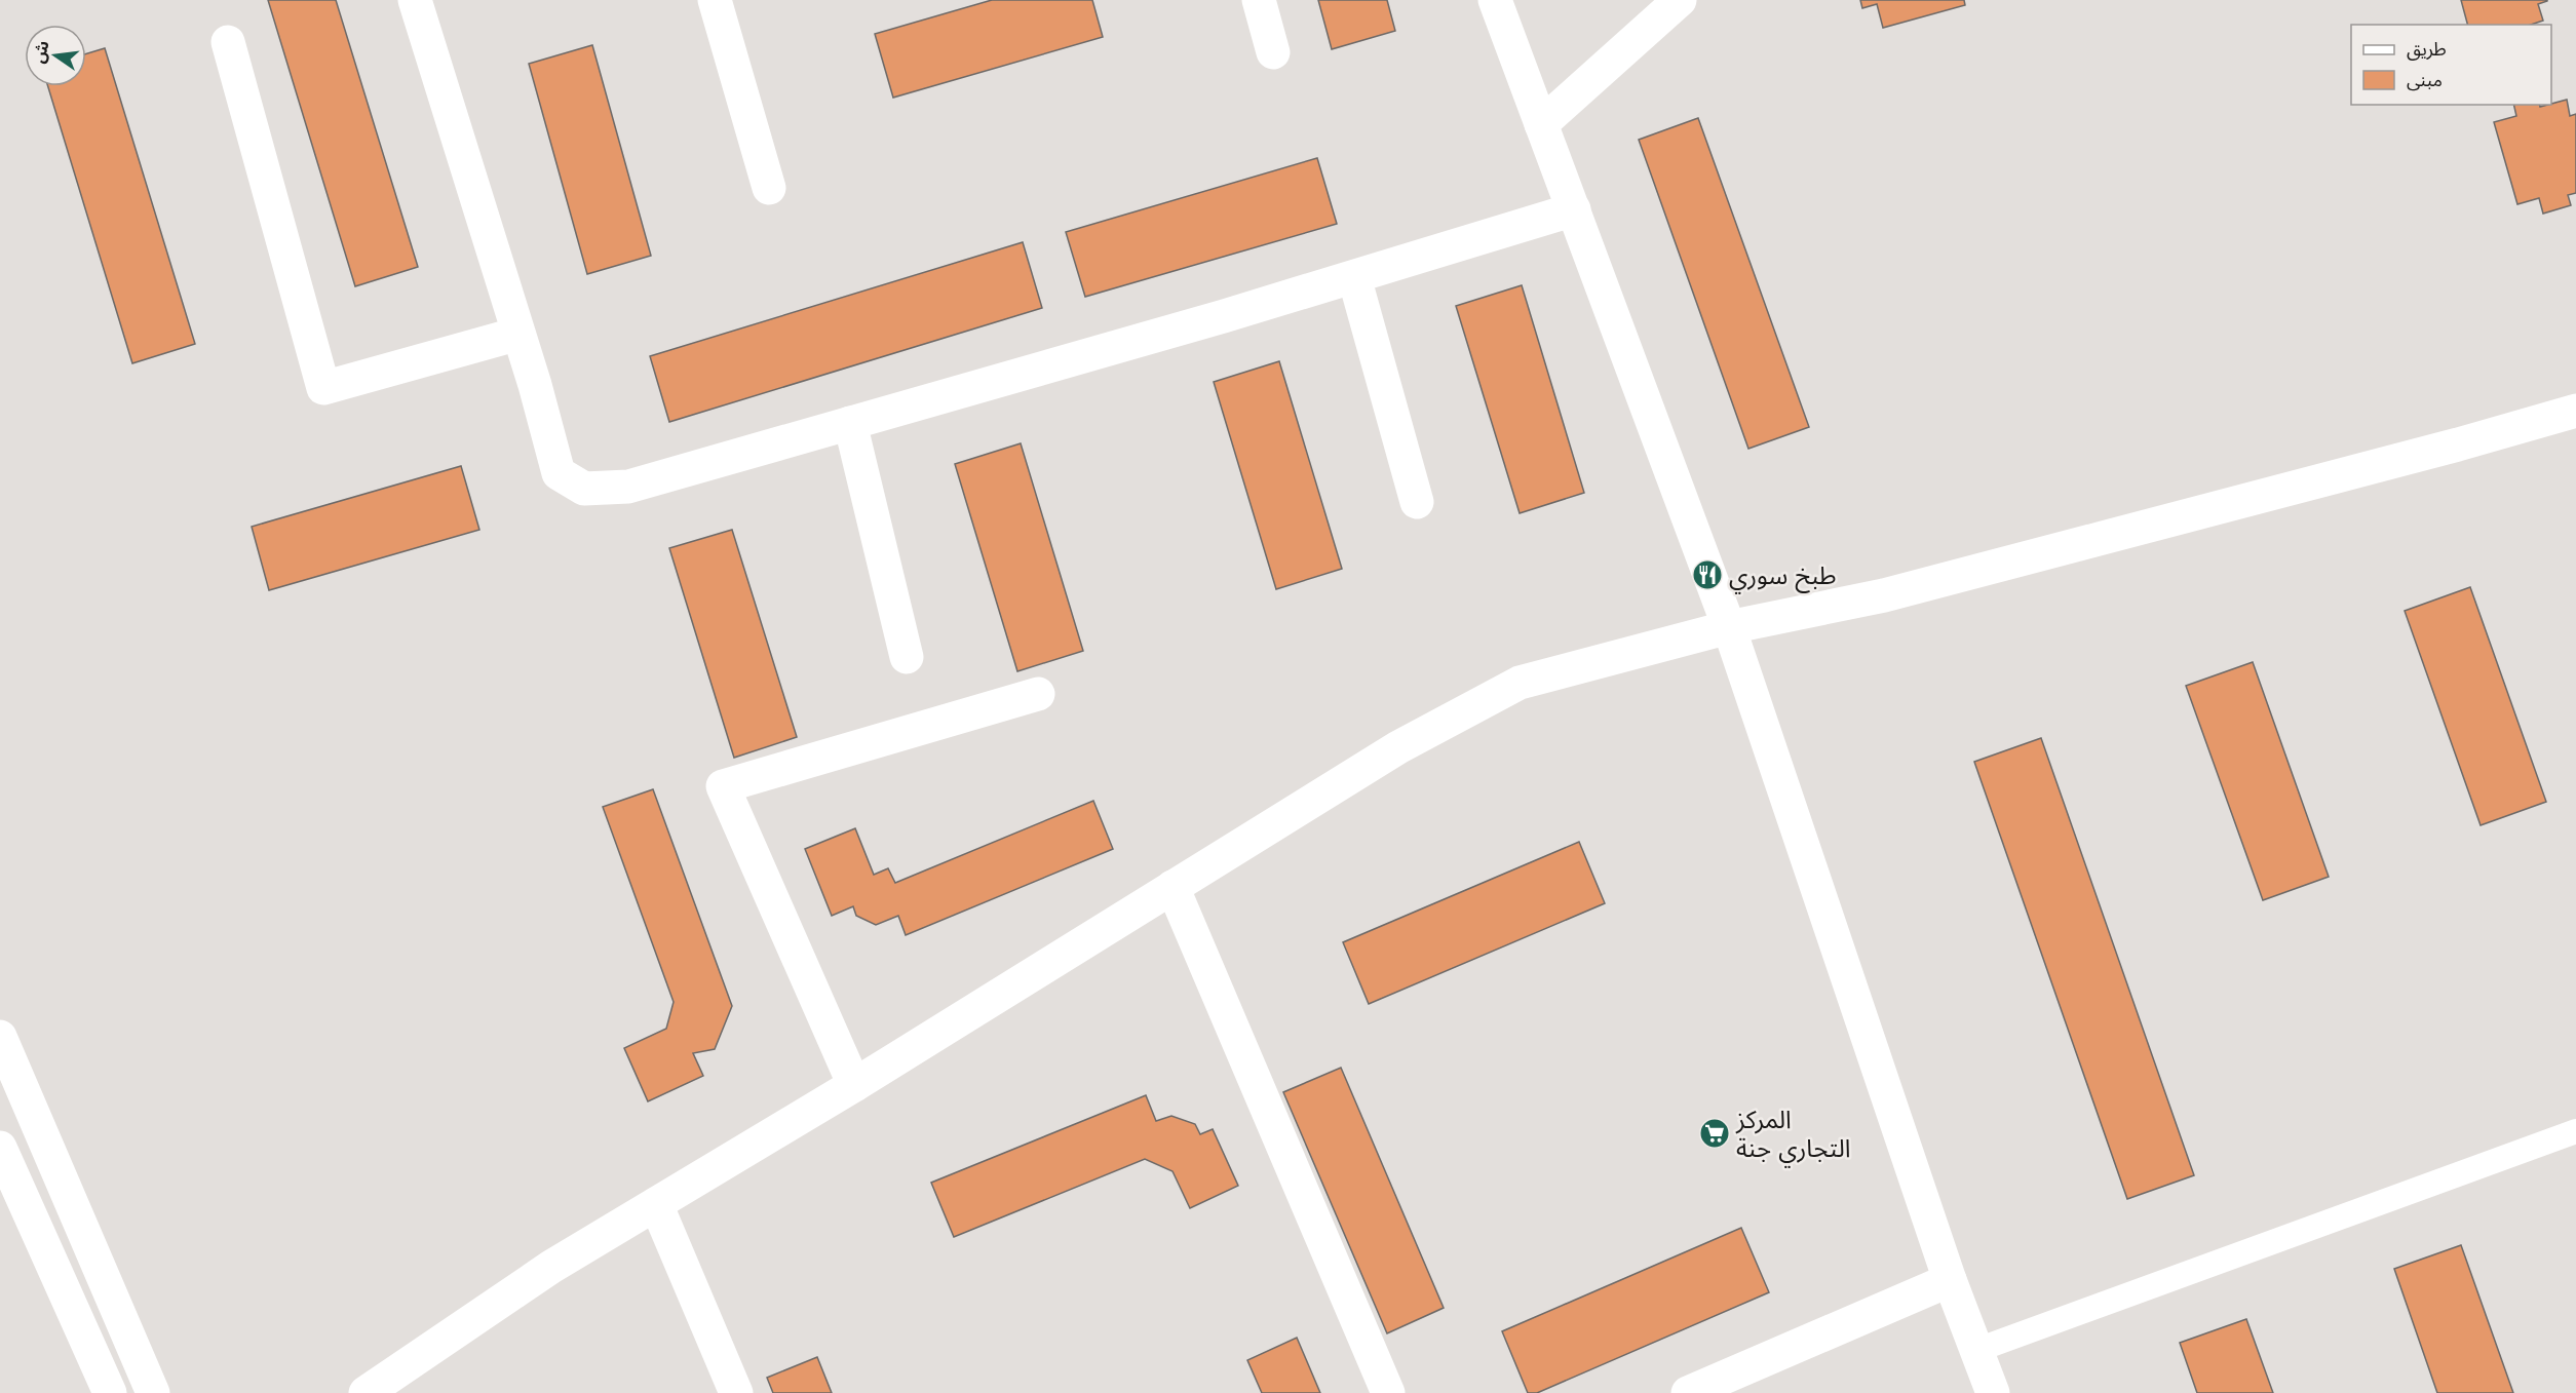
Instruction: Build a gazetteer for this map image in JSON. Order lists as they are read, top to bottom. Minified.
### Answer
{"places":{"restaurant":["طبخ سوري"],"supermarket":["المركز التجاري جنة"]},"legend":["طريق","مبنى"],"north":"left"}
